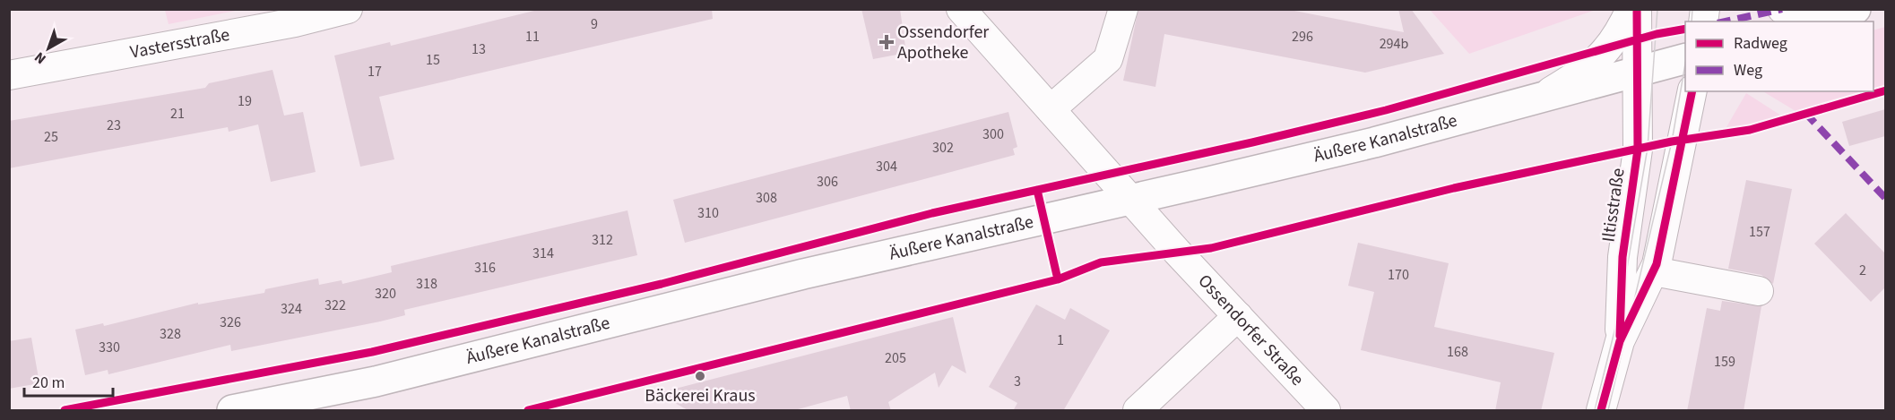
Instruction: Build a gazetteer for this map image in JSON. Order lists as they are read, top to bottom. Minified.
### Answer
{"streets":{"main road":["Äußere Kanalstraße"],"street":["Vastersstraße","Iltisstraße","Ossendorfer Straße"]},"crossings":[["Äußere Kanalstraße","Iltisstraße"],["Äußere Kanalstraße","Ossendorfer Straße"]],"places":{"health":["Ossendorfer Apotheke"],"other":["Bäckerei Kraus"]},"house_numbers":["9","11","296","294b","13","15","17","19","21","23","300","25","302","304","306","308","310","157","312","314","316","2","170","318","320","322","324","326","328","1","330","168","205","159","3"],"legend":["Radweg","Weg"],"scale_bar":"20 m","north":"bottom left"}
